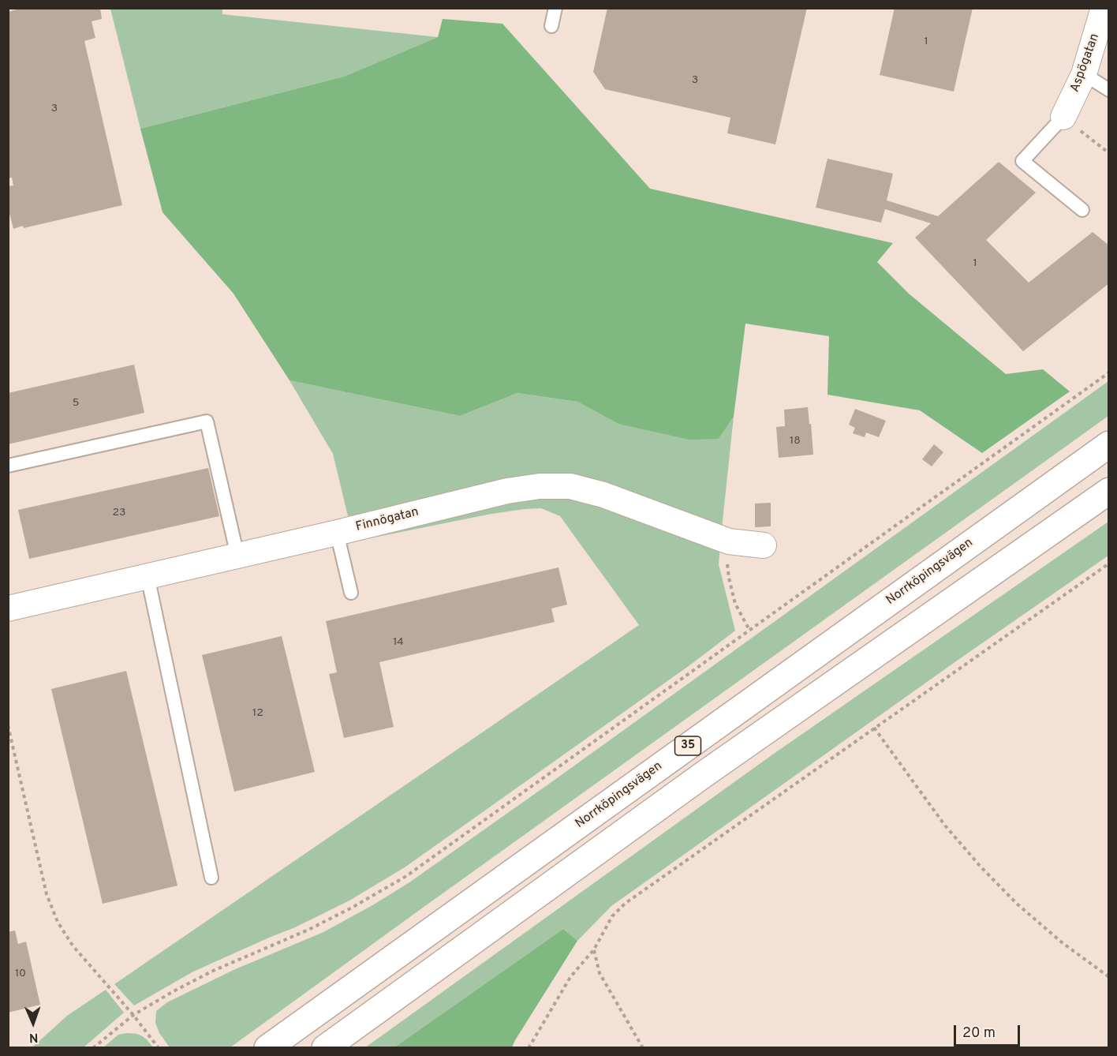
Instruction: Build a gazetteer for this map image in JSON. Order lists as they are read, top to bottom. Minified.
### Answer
{"streets":{"main road":["Norrköpingsvägen","35"],"street":["Aspögatan","Finnögatan"]},"house_numbers":["1","3","3","1","5","18","23","14","12","10"],"scale_bar":"20 m","north":"bottom"}
